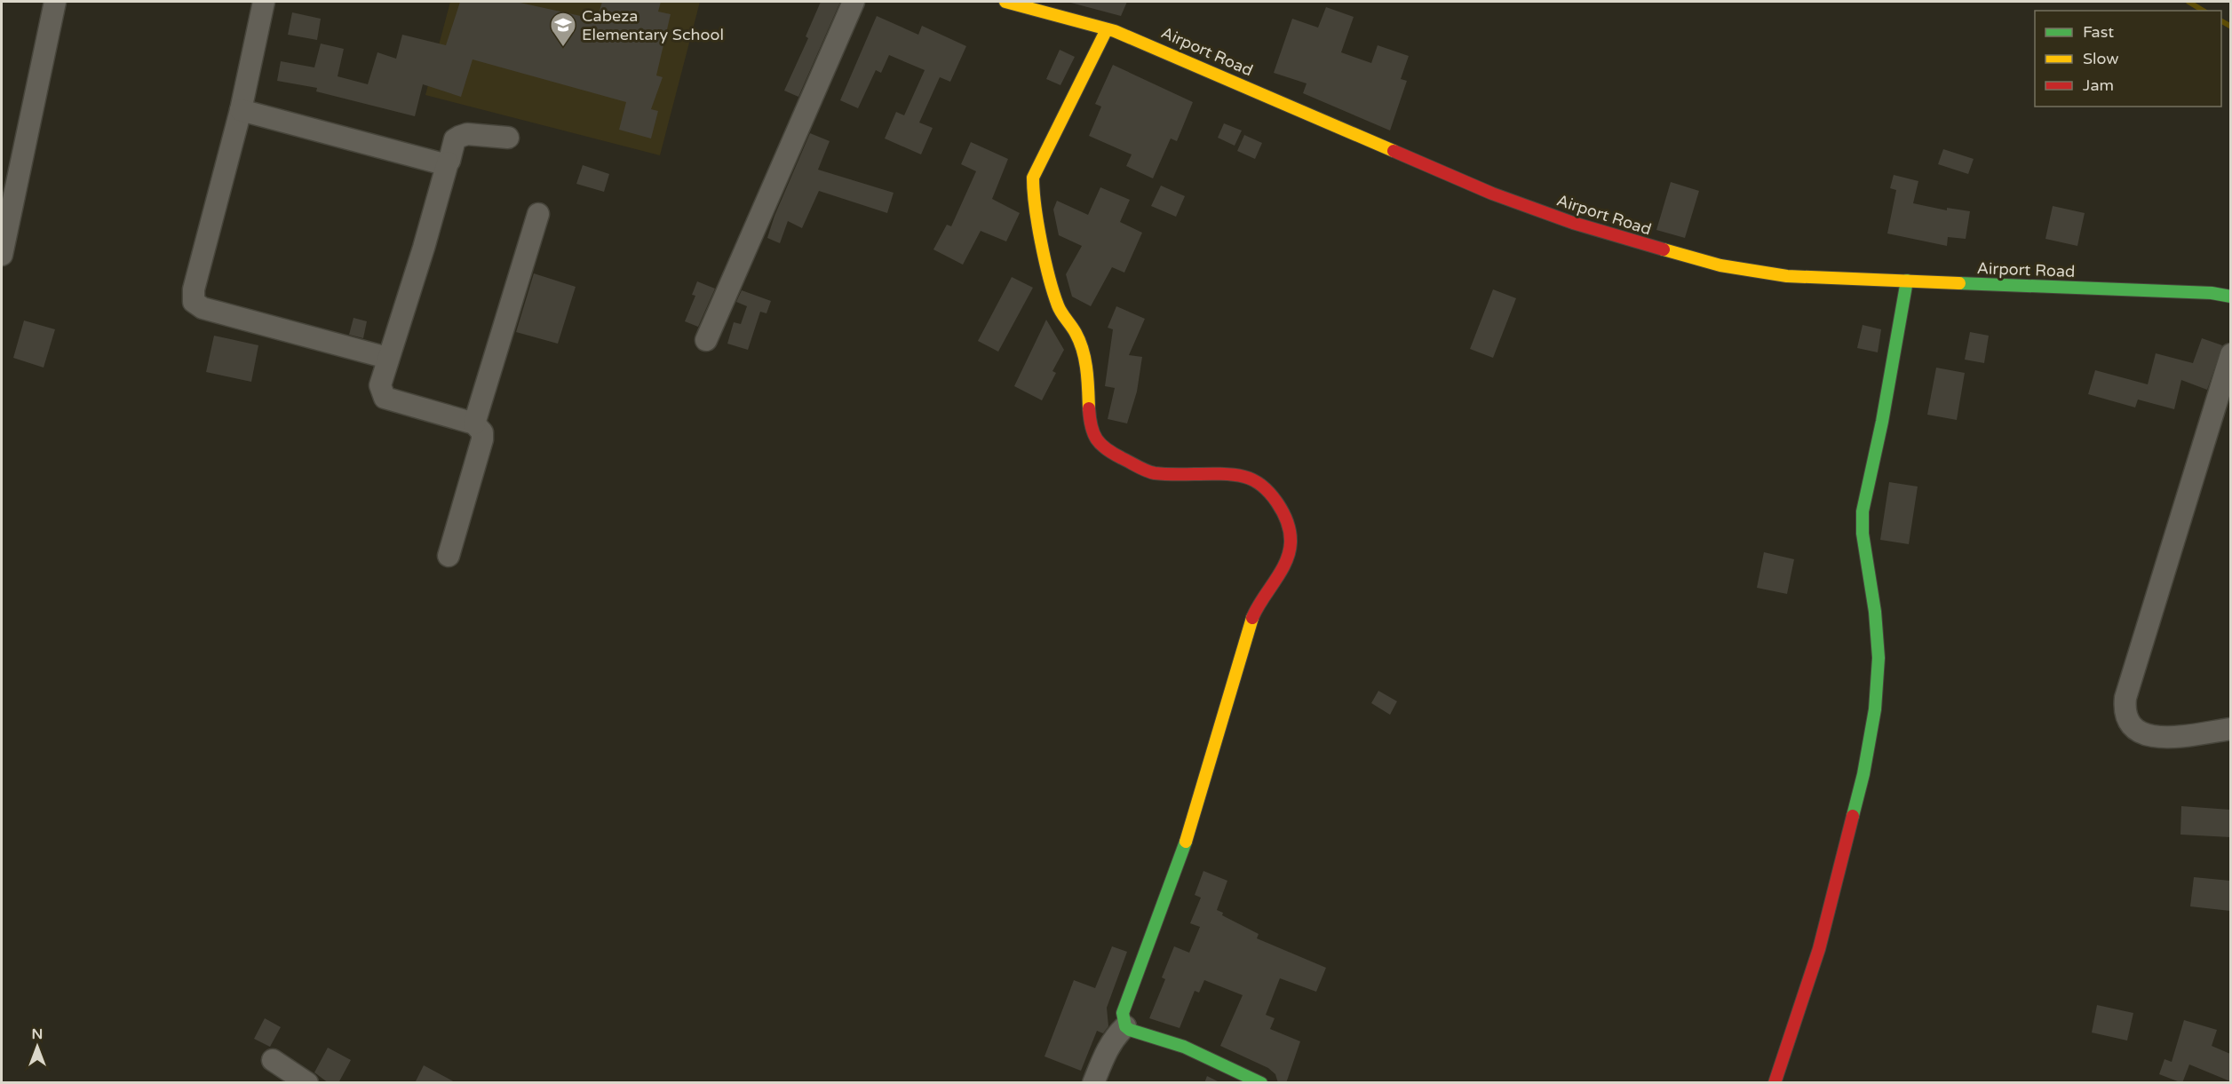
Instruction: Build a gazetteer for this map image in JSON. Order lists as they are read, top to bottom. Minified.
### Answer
{"streets":{"street":["Airport Road"]},"places":{"school or university":["Cabeza Elementary School"]},"legend":["Fast","Slow","Jam"],"north":"top"}
